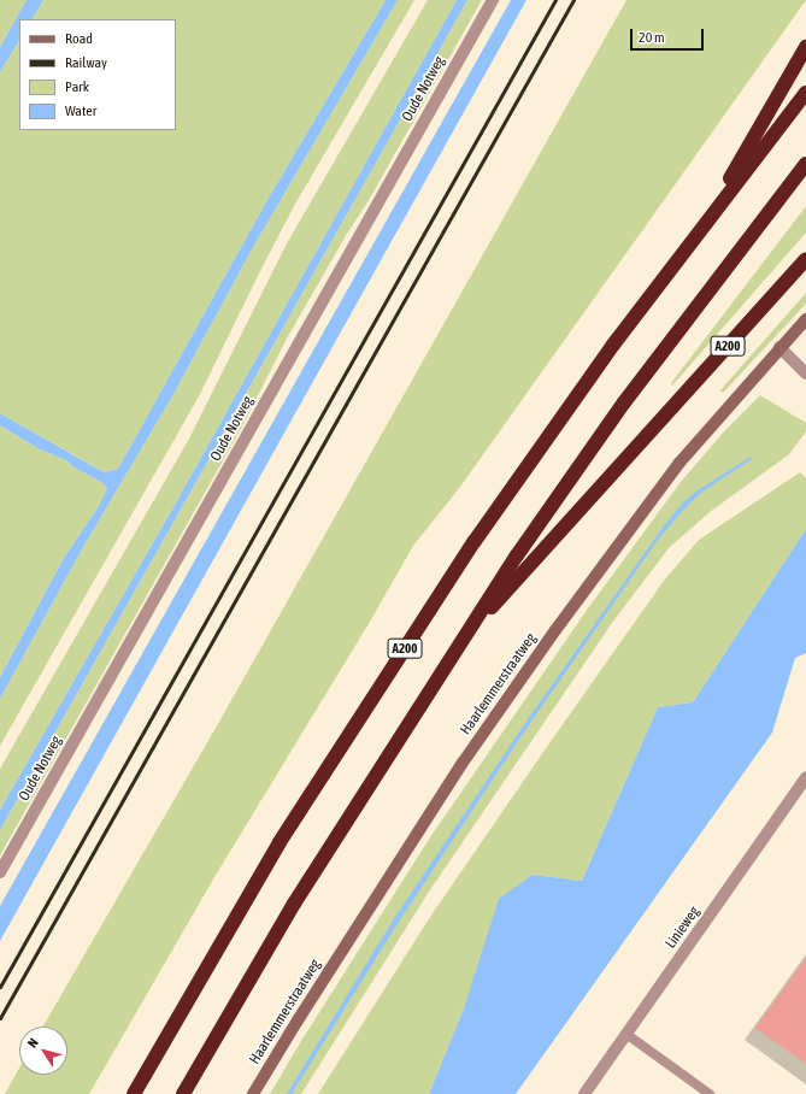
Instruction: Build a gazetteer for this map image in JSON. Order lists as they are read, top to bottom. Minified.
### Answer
{"streets":{"highway":["A200"],"main road":["Haarlemmerstraatweg"],"street":["Oude Notweg","Linieweg"]},"legend":["Road","Railway","Park","Water"],"scale_bar":"20 m","north":"top left"}
